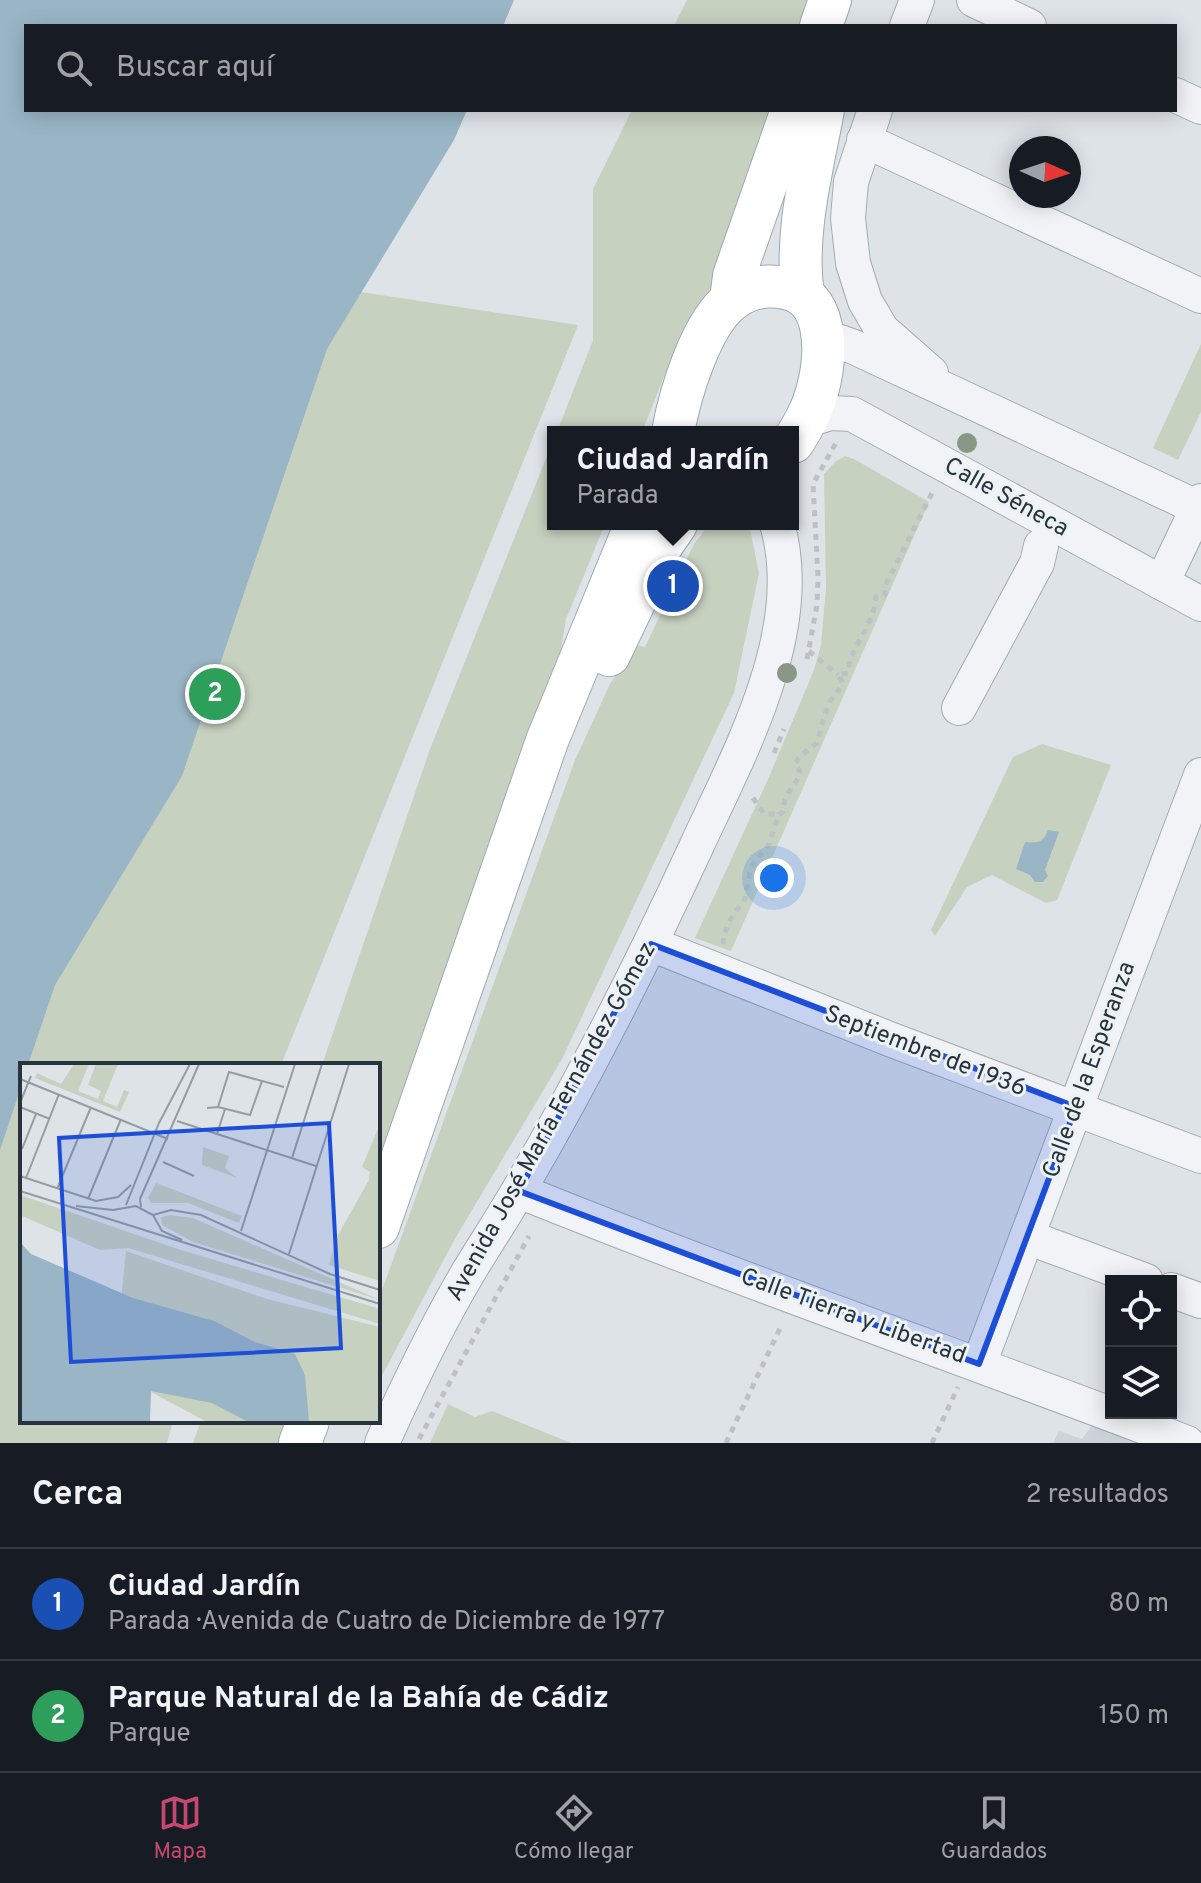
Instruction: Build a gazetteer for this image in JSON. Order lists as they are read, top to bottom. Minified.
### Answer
{"streets":{"street":["Calle Séneca","Septiembre de 1936","Calle de la Esperanza","Avenida José María Fernández Gómez","Calle Tierra y Libertad"]},"crossings":[["Septiembre de 1936","Calle de la Esperanza"],["Septiembre de 1936","Avenida José María Fernández Gómez"],["Calle de la Esperanza","Calle Tierra y Libertad"],["Avenida José María Fernández Gómez","Calle Tierra y Libertad"]],"north":"right","page":{"search":"Buscar aquí","popup":["Ciudad Jardín","Parada"],"pins":["1","2"],"heading":["Cerca","2 resultados"],"list":[{"mark":"1","name":"Ciudad Jardín","note":"Parada · Avenida de Cuatro de Diciembre de 1977","value":"80 m"},{"mark":"2","name":"Parque Natural de la Bahía de Cádiz","note":"Parque","value":"150 m"}],"nav":["Mapa","Cómo llegar","Guardados"]}}
